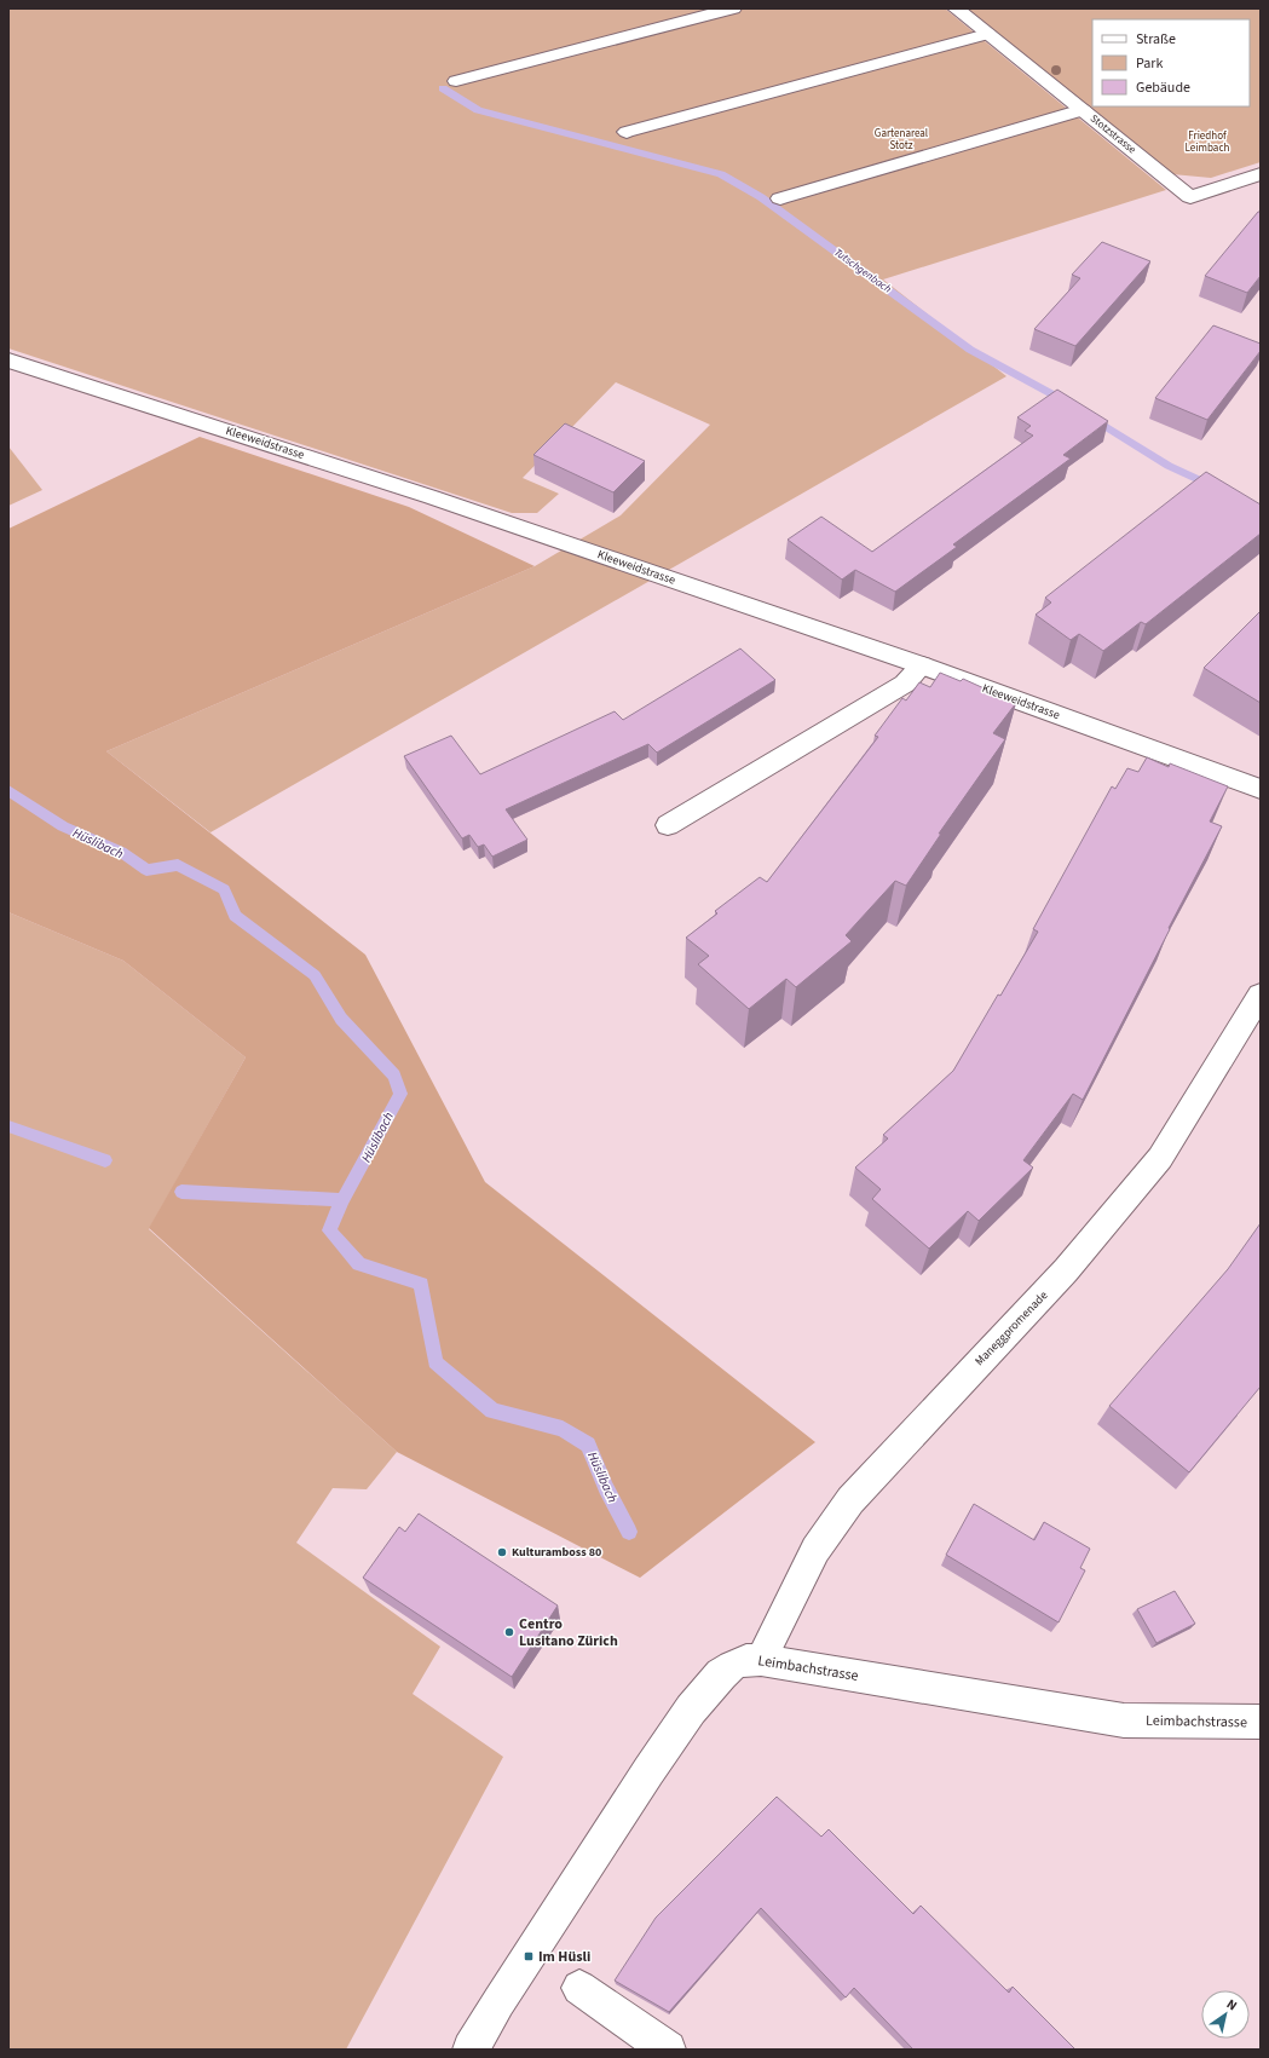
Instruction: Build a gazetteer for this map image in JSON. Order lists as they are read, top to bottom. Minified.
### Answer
{"streets":{"street":["Stotzstrasse","Kleeweidstrasse","Maneggpromenade","Leimbachstrasse"]},"crossings":[["Maneggpromenade","Leimbachstrasse"]],"water":["Tutschgenbach","Hüslibach"],"parks":["Gartenareal Stotz","Friedhof Leimbach"],"places":{"other":["Kulturamboss 80","Centro Lusitano Zürich"],"transit":["Im Hüsli"]},"legend":["Straße","Park","Gebäude"],"north":"top right"}
